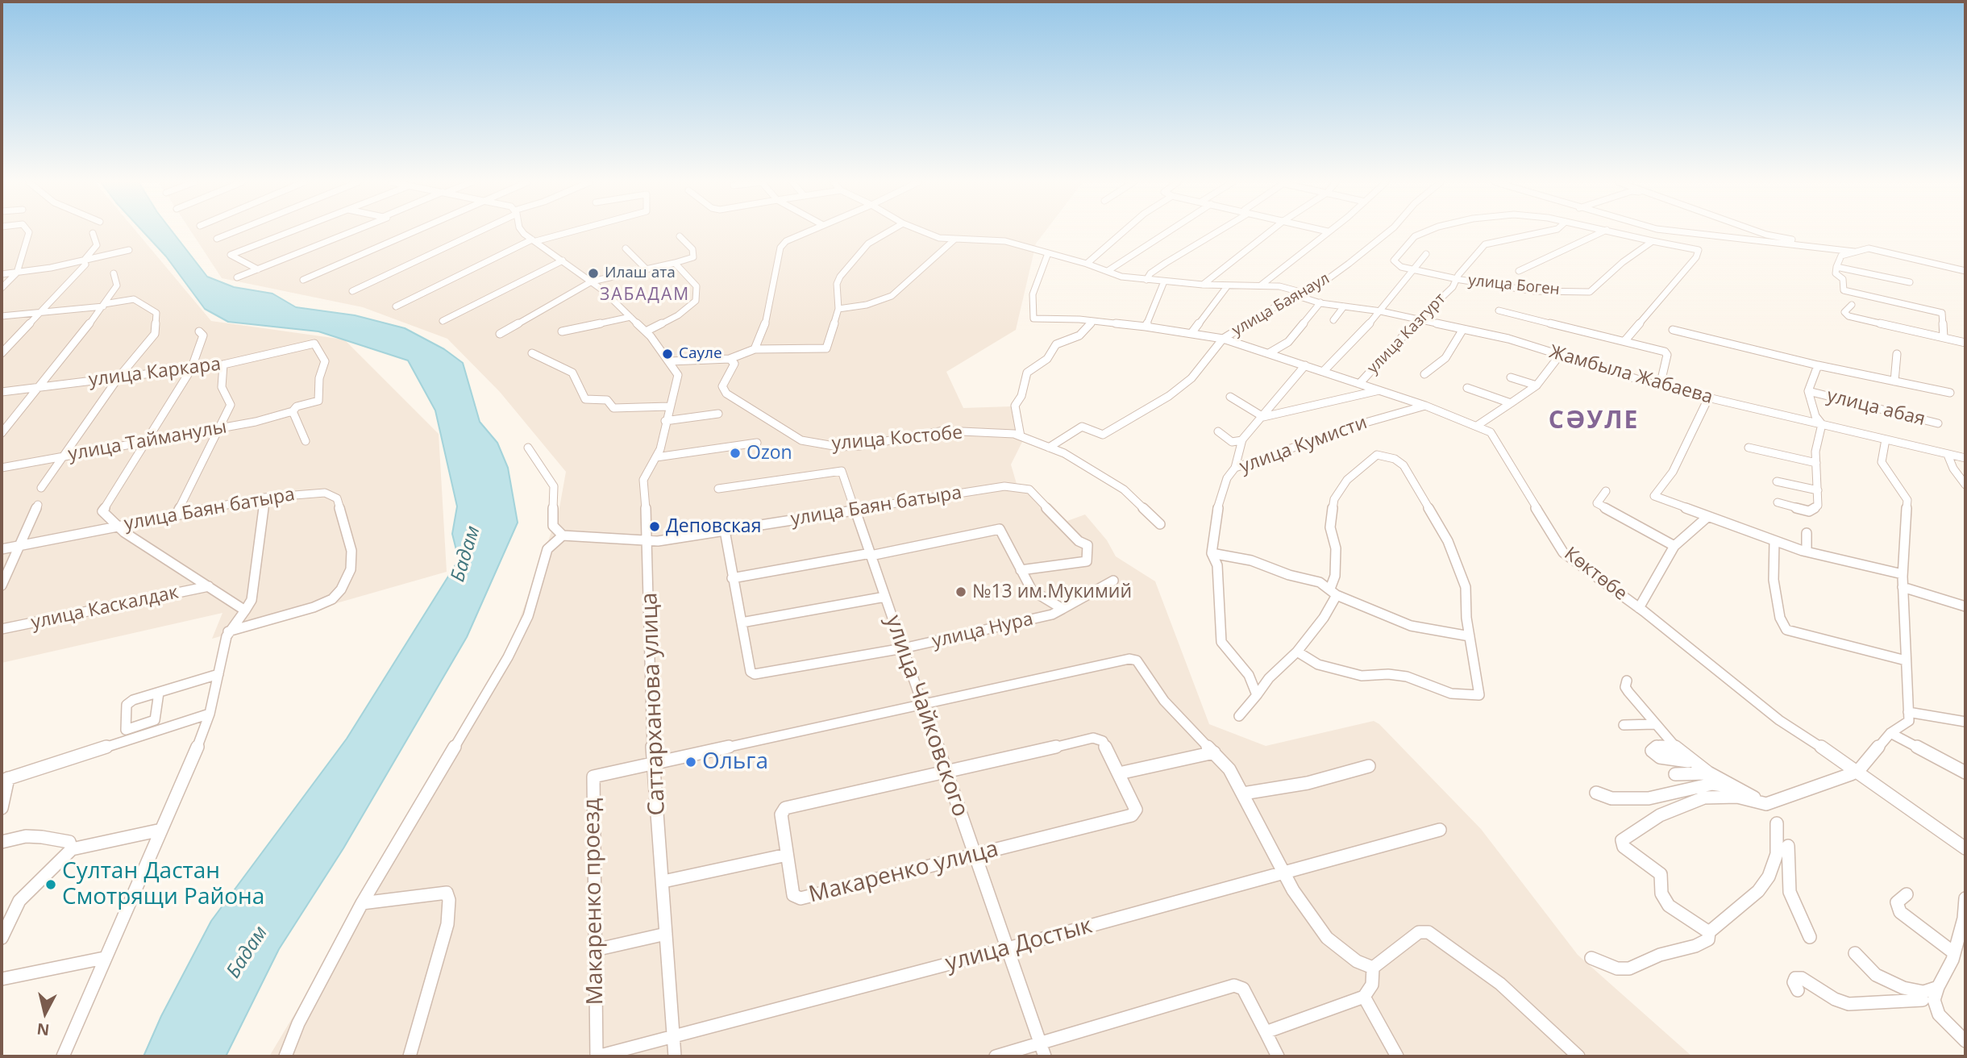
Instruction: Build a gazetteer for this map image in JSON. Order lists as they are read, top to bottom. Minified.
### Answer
{"streets":{"street":["улица Боген","улица Баянаул","улица Казгурт","улица Каркара","Жамбыла Жабаева","улица абая","улица Костобе","улица Тайманулы","улица Кумисти","улица Баян батыра","Көктөбе","улица Каскалдак","улица Нура","Саттарханова улица","улица Чайковского","Макаренко улица","Макаренко проезд","улица Достык"]},"crossings":[["улица Боген","улица Казгурт"],["улица Баянаул","Жамбыла Жабаева"],["улица Баянаул","Көктөбе"],["улица Казгурт","Жамбыла Жабаева"],["улица Казгурт","Көктөбе"],["улица Каркара","улица Тайманулы"],["Жамбыла Жабаева","Көктөбе"],["улица Кумисти","Көктөбе"],["улица Баян батыра","улица Нура"],["улица Баян батыра","Саттарханова улица"],["улица Баян батыра","улица Чайковского"],["улица Нура","улица Чайковского"],["Саттарханова улица","Макаренко проезд"],["Саттарханова улица","улица Достык"],["улица Чайковского","Макаренко улица"],["улица Чайковского","улица Достык"],["Макаренко проезд","улица Достык"]],"districts":["ЗАБАДАМ","СӘУЛЕ"],"water":["Бадам"],"places":["Илаш ата","Сауле","Ozon","Деповская","№13 им.Мукимий","Ольга","Султан Дастан Смотрящи Района"],"north":"bottom"}
